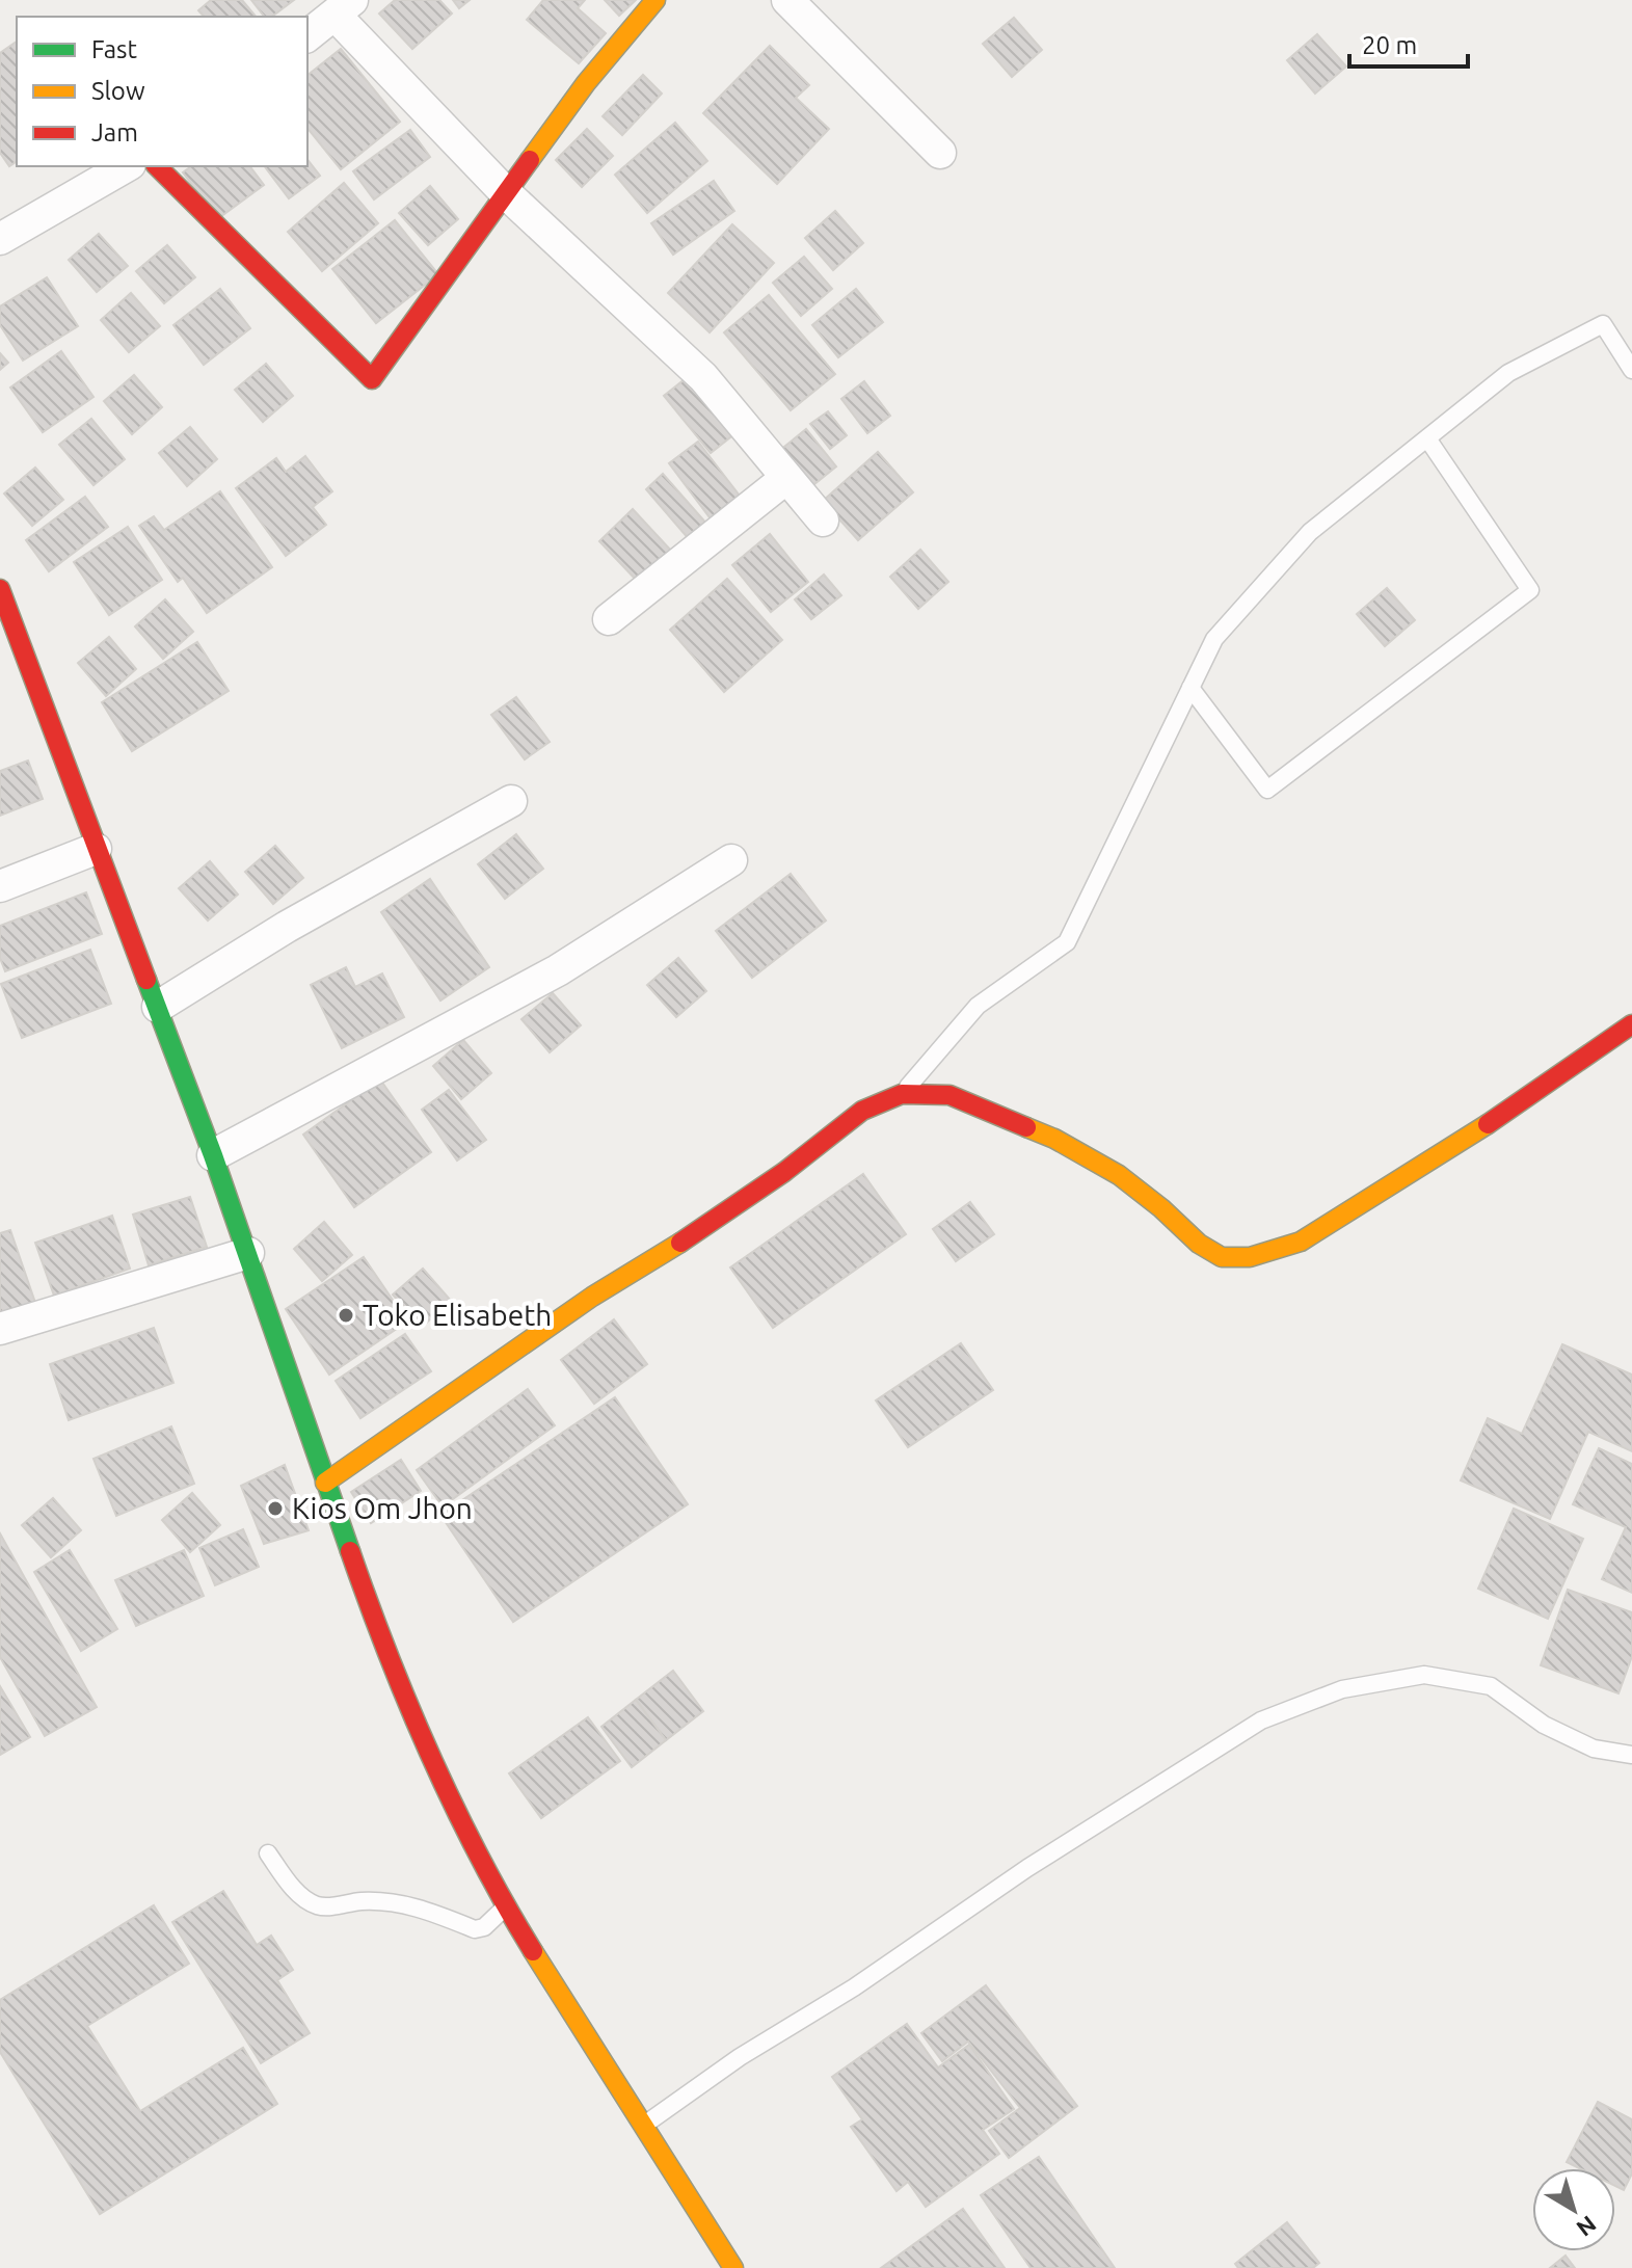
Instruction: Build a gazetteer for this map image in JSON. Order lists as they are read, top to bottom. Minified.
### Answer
{"places":["Toko Elisabeth","Kios Om Jhon"],"legend":["Fast","Slow","Jam"],"scale_bar":"20 m","north":"bottom right"}
